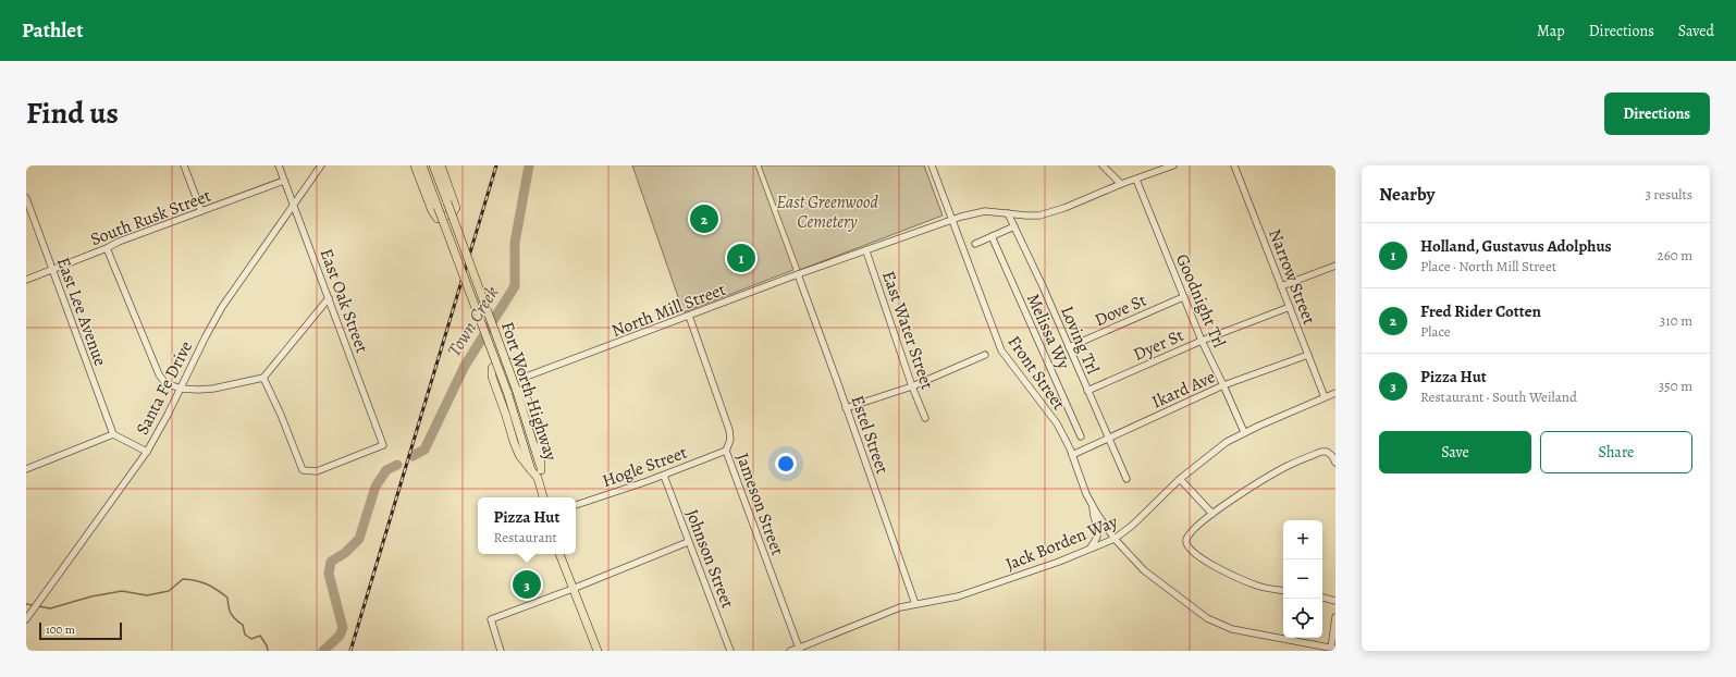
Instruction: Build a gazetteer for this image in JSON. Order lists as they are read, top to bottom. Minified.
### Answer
{"streets":{"main road":["Fort Worth Highway"],"street":["South Rusk Street","Narrow Street","East Oak Street","Goodnight Trl","North Mill Street","Dove St","East Lee Avenue","East Water Street","Melissa Wy","Loving Trl","Dyer St","Front Street","Santa Fe Drive","Ikard Ave","Estel Street","Hogle Street","Jameson Street","Jack Borden Way","Johnson Street"]},"crossings":[["South Rusk Street","East Oak Street"],["South Rusk Street","East Lee Avenue"],["Narrow Street","Dyer St"],["Narrow Street","Ikard Ave"],["Narrow Street","Jack Borden Way"],["East Oak Street","Santa Fe Drive"],["Goodnight Trl","North Mill Street"],["Goodnight Trl","Dove St"],["Goodnight Trl","Dyer St"],["Goodnight Trl","Ikard Ave"],["Goodnight Trl","Jack Borden Way"],["North Mill Street","East Water Street"],["North Mill Street","Loving Trl"],["North Mill Street","Front Street"],["North Mill Street","Estel Street"],["North Mill Street","Jameson Street"],["Dove St","Loving Trl"],["Loving Trl","Dyer St"],["Loving Trl","Ikard Ave"],["Front Street","Ikard Ave"],["Front Street","Jack Borden Way"],["Estel Street","Jack Borden Way"],["Hogle Street","Jameson Street"],["Hogle Street","Johnson Street"],["Jameson Street","Jack Borden Way"]],"water":["Town Creek"],"parks":["East Greenwood Cemetery"],"scale_bar":"100 m","page":{"header":"Pathlet","nav":["Map","Directions","Saved"],"title":"Find us","buttons":["Directions",["Save","Share"]],"heading":["Nearby","3 results"],"pins":["2","1","3"],"list":[{"mark":"1","name":"Holland, Gustavus Adolphus","note":"Place · North Mill Street","value":"260 m"},{"mark":"2","name":"Fred Rider Cotten","note":"Place","value":"310 m"},{"mark":"3","name":"Pizza Hut","note":"Restaurant · South Weiland","value":"350 m"}],"popup":["Pizza Hut","Restaurant"],"map_buttons":["+","−"],"scale":"100 m"}}
